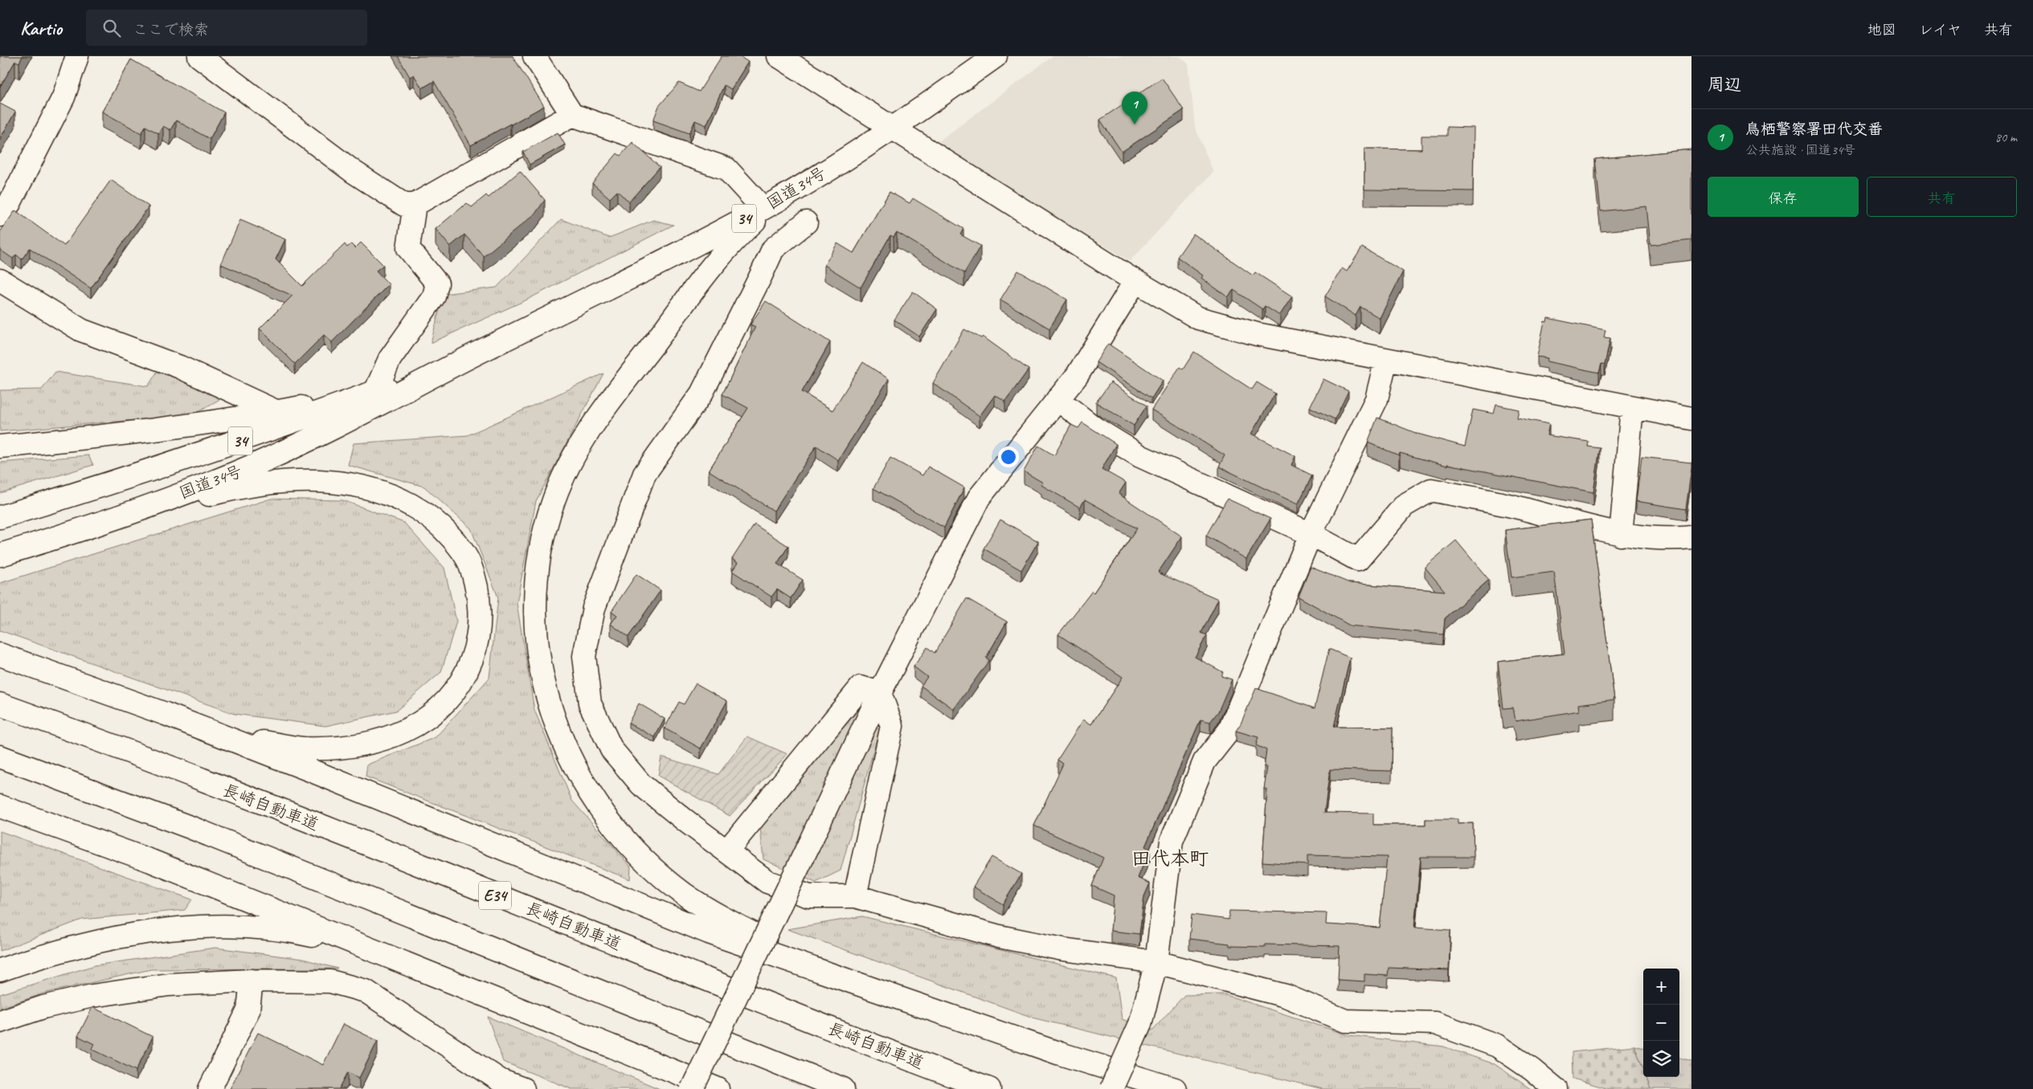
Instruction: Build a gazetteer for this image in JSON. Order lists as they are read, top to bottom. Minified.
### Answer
{"streets":{"main road":["国道34号","34","長崎自動車道","E34"]},"districts":["田代本町"],"page":{"header":"Kartio","search":"ここで検索","nav":["地図","レイヤ","共有"],"heading":"周辺","pins":"1","list":[{"mark":"1","name":"鳥栖警察署田代交番","note":"公共施設 · 国道34号","value":"80 m"}],"buttons":["保存","共有"],"map_buttons":["+","−"]}}
